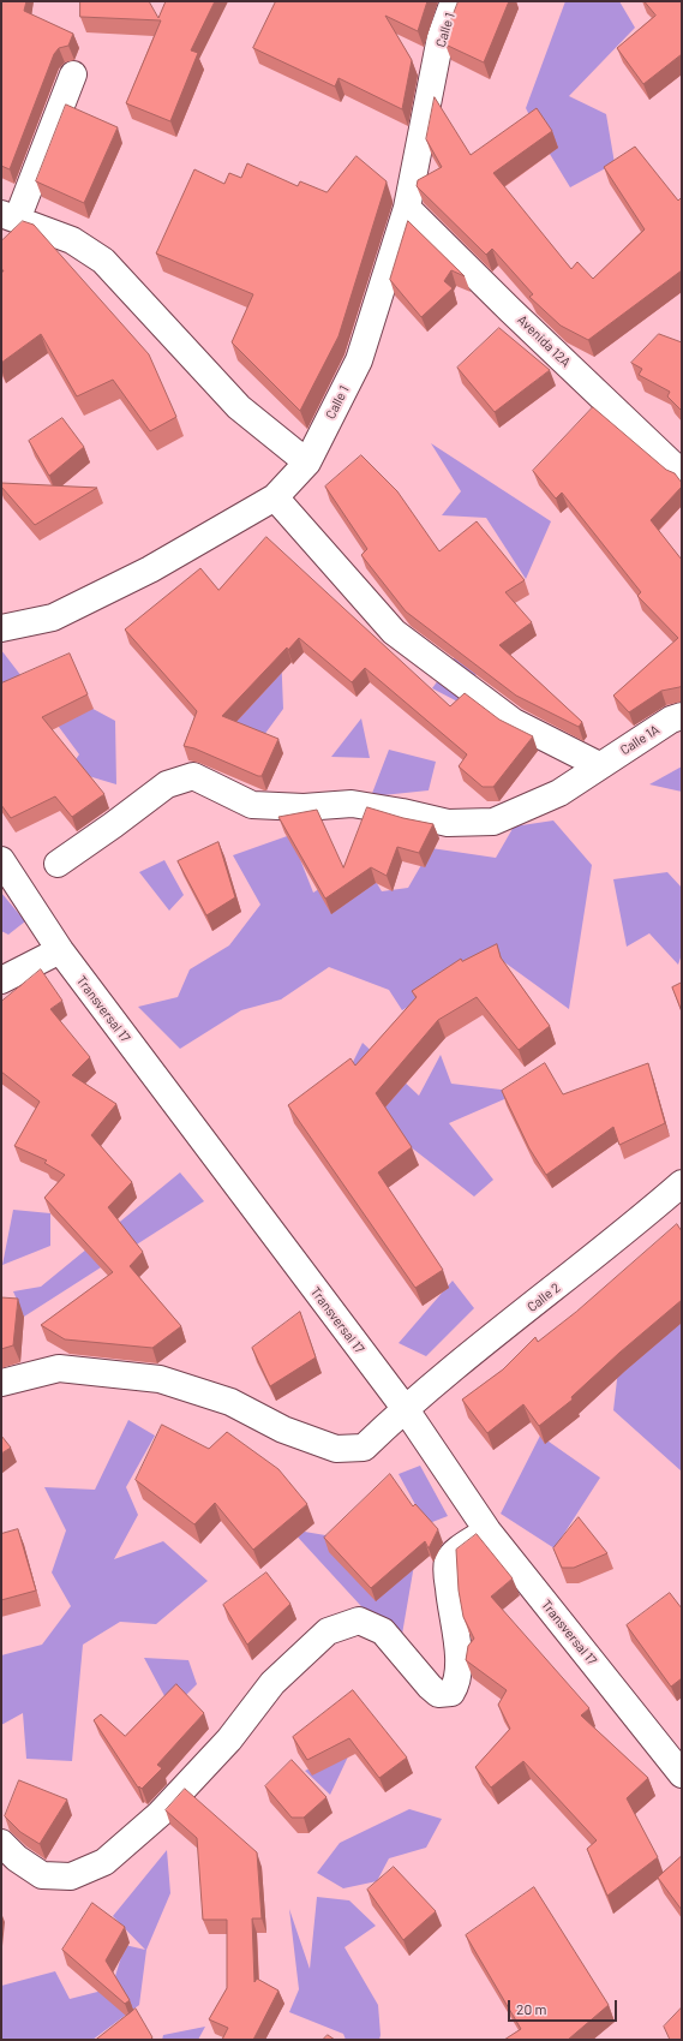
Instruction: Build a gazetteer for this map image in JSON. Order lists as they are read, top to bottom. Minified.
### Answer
{"streets":{"street":["Calle 1","Avenida 12A","Calle 1A","Transversal 17","Calle 2"]},"crossings":[["Calle 1","Avenida 12A"],["Transversal 17","Calle 2"]],"scale_bar":"20 m"}
